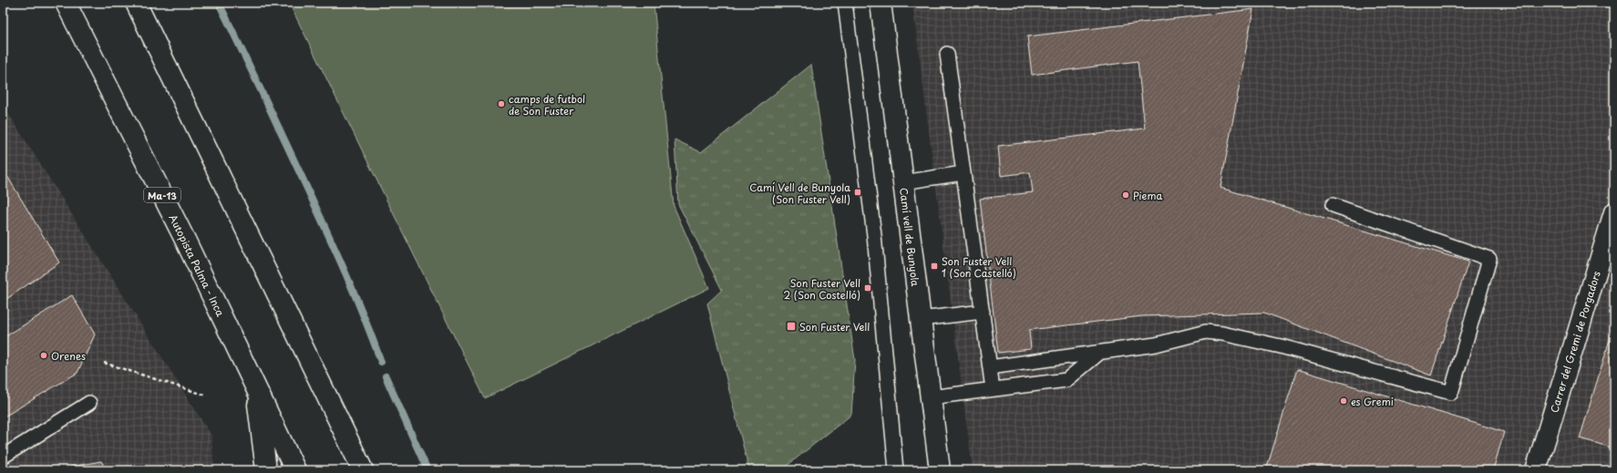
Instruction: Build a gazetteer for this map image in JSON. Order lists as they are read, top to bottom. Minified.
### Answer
{"streets":{"main road":["Ma-13","Camí vell de Bunyola","Autopista Palma - Inca","Carrer del Gremi de Porgadors"]},"places":{"other":["camps de futbol de Son Fuster","Piema","Orenes","es Gremi"],"transit":["Camí Vell de Bunyola (Son Fuster Vell)","Son Fuster Vell 1 (Son Castelló)","Son Fuster Vell 2 (Son Costelló)","Son Fuster Vell"]}}
